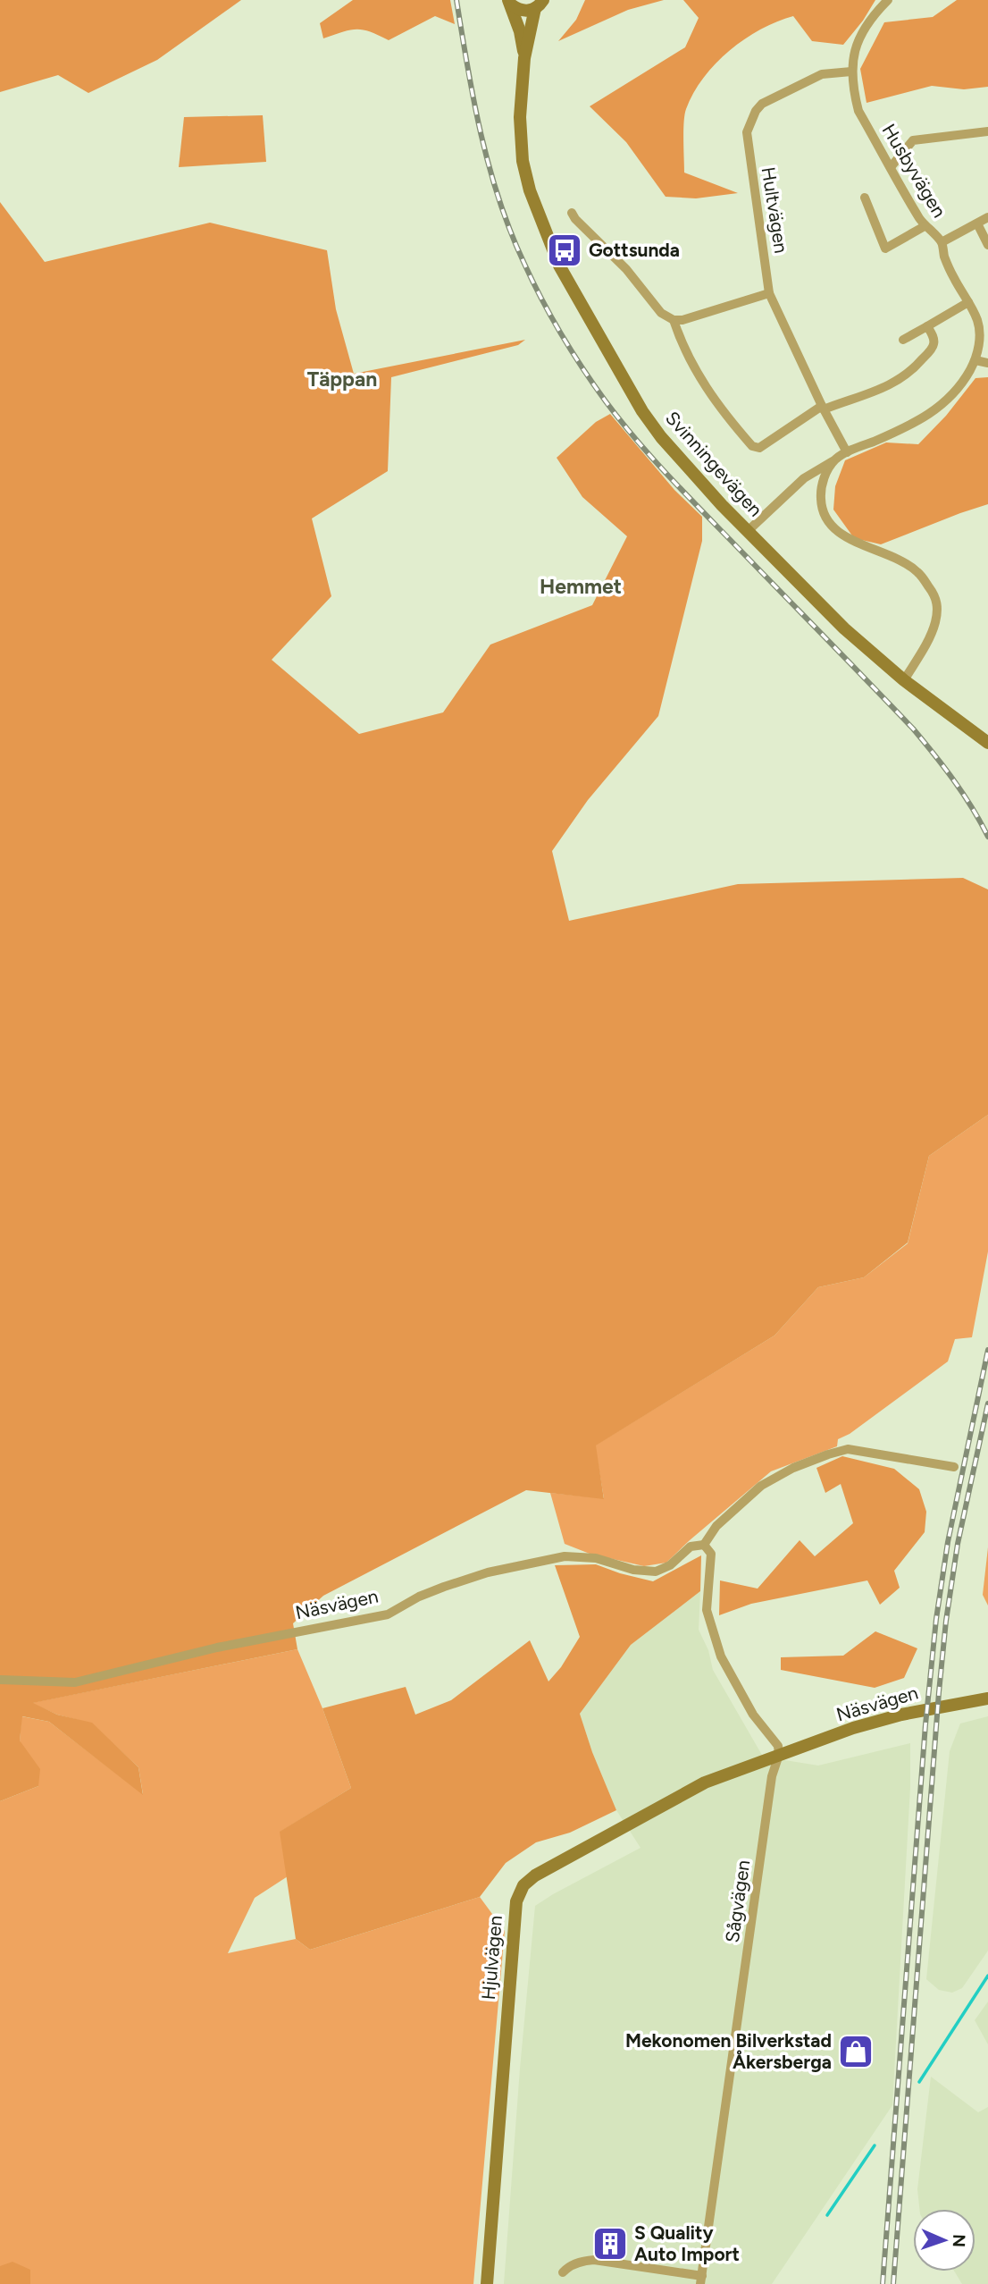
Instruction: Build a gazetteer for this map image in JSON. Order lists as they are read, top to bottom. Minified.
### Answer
{"streets":{"main road":["Svinningevägen","Näsvägen","Hjulvägen"],"street":["Husbyvägen","Hultvägen","Sågvägen"]},"crossings":[["Husbyvägen","Hultvägen"],["Husbyvägen","Svinningevägen"],["Näsvägen","Sågvägen"],["Näsvägen","Hjulvägen"],["Sågvägen","Hjulvägen"]],"districts":["Täppan","Hemmet"],"places":{"bus stop":["Gottsunda"],"shop":["Mekonomen Bilverkstad Åkersberga"],"building":["S Quality Auto Import"]},"north":"right"}
